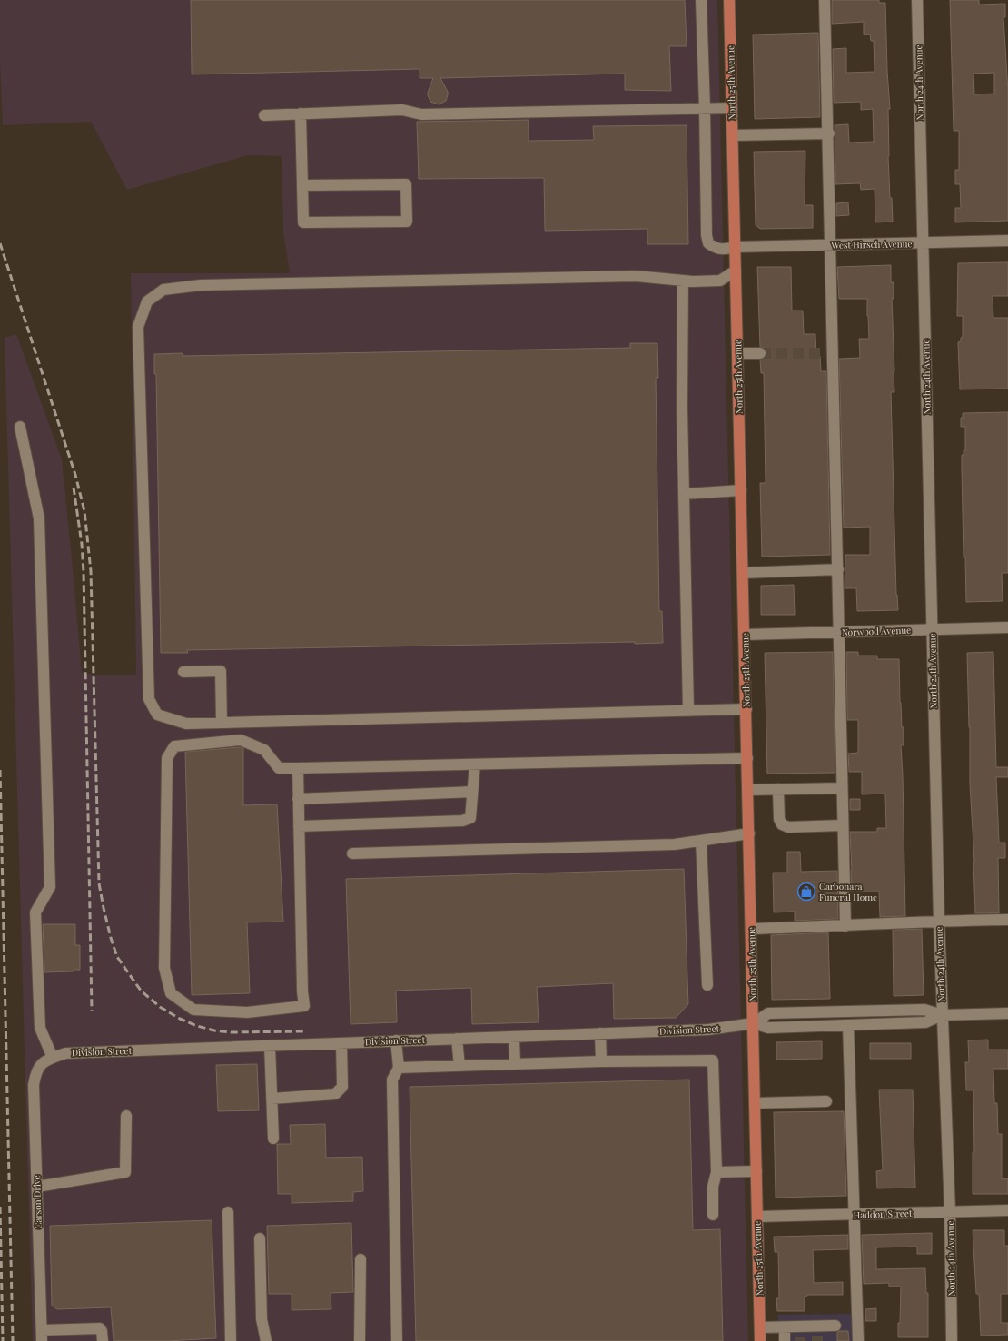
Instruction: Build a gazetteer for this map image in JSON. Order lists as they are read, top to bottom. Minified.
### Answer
{"streets":{"main road":["North 25th Avenue"],"street":["North 24th Avenue","West Hirsch Avenue","Norwood Avenue","Division Street","Carson Drive","Haddon Street"]},"crossings":[["North 25th Avenue","West Hirsch Avenue"],["North 25th Avenue","Norwood Avenue"],["North 25th Avenue","Division Street"],["North 25th Avenue","Haddon Street"],["North 24th Avenue","West Hirsch Avenue"],["North 24th Avenue","Norwood Avenue"],["North 24th Avenue","Division Street"],["North 24th Avenue","Haddon Street"],["Division Street","Carson Drive"]],"places":{"shop":["Carbonara Funeral Home"]}}
